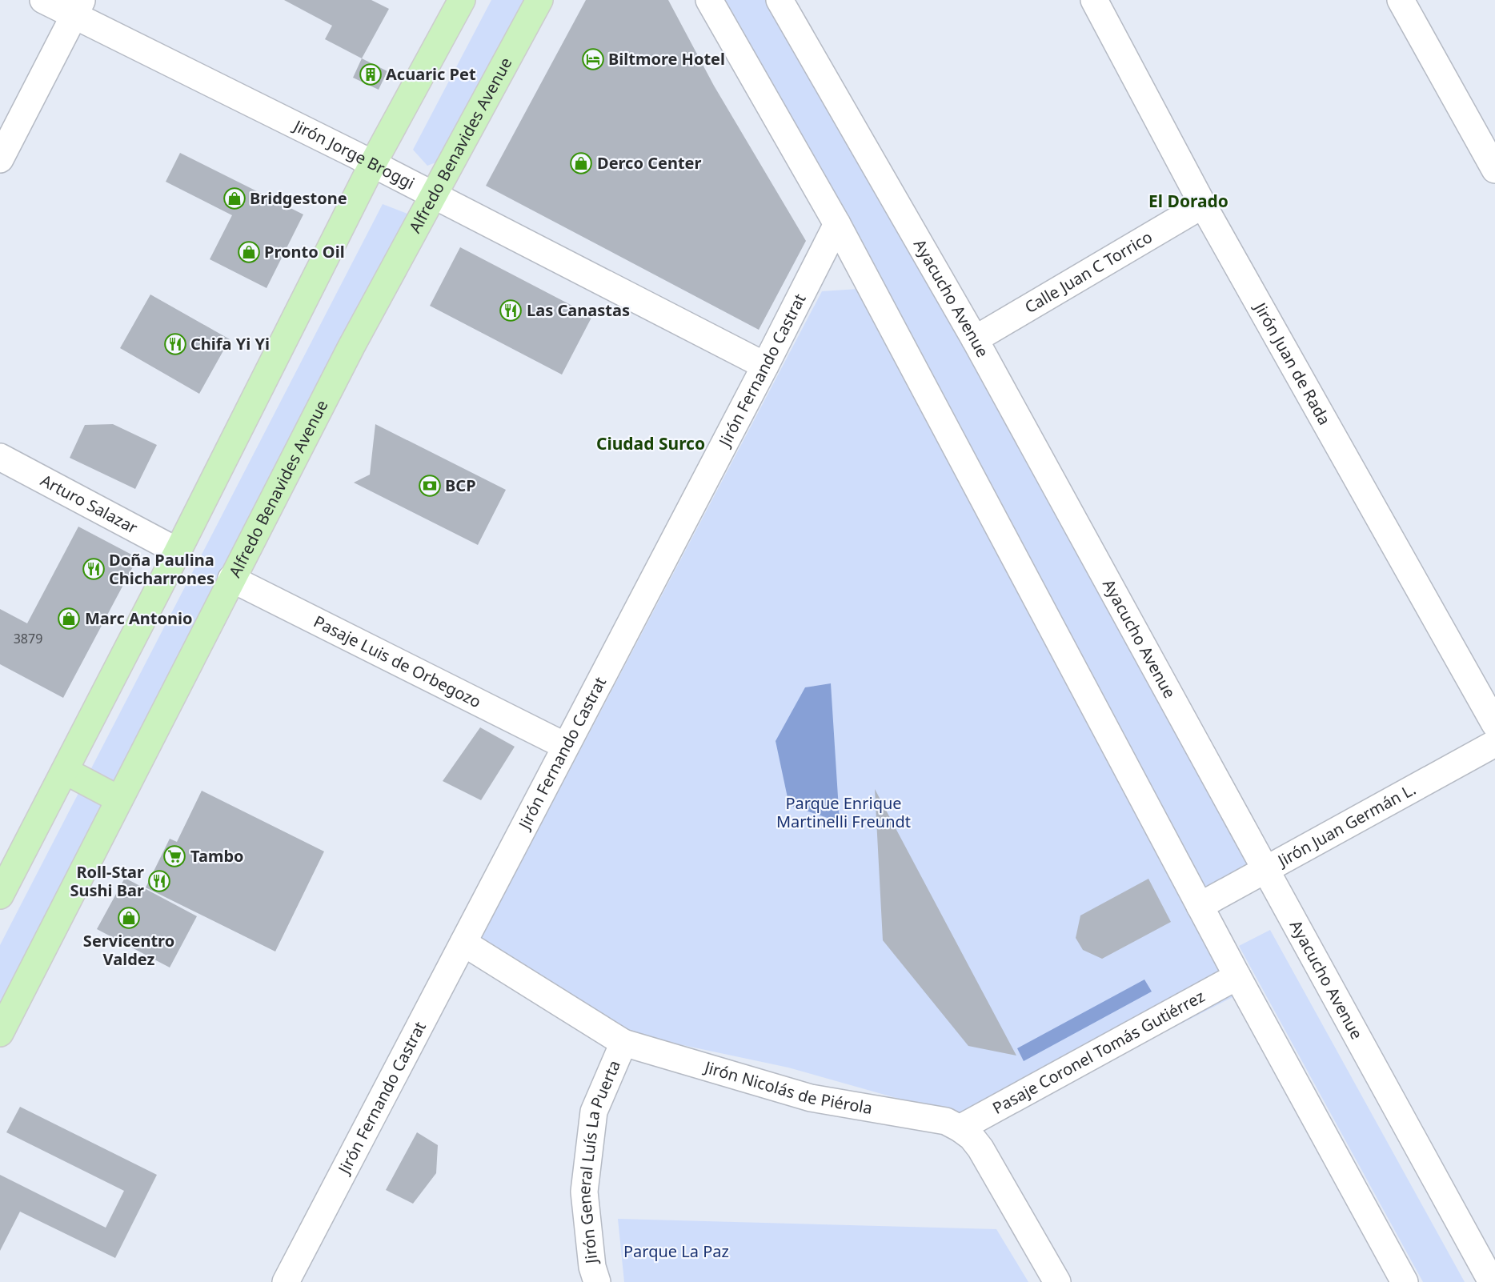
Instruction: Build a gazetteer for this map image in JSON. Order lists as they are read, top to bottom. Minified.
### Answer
{"streets":{"main road":["Alfredo Benavides Avenue"],"street":["Jirón Jorge Broggi","Calle Juan C Torrico","Ayacucho Avenue","Jirón Juan de Rada","Jirón Fernando Castrat","Arturo Salazar","Pasaje Luis de Orbegozo","Jirón Juan Germán L.","Pasaje Coronel Tomás Gutiérrez","Jirón Nicolás de Piérola","Jirón General Luís La Puerta"]},"crossings":[["Alfredo Benavides Avenue","Jirón Jorge Broggi"],["Alfredo Benavides Avenue","Pasaje Luis de Orbegozo"],["Jirón Jorge Broggi","Jirón Fernando Castrat"],["Calle Juan C Torrico","Ayacucho Avenue"],["Calle Juan C Torrico","Jirón Juan de Rada"],["Ayacucho Avenue","Jirón Juan Germán L."],["Jirón Fernando Castrat","Pasaje Luis de Orbegozo"],["Jirón Fernando Castrat","Jirón Nicolás de Piérola"],["Pasaje Coronel Tomás Gutiérrez","Jirón Nicolás de Piérola"],["Jirón Nicolás de Piérola","Jirón General Luís La Puerta"]],"districts":["El Dorado","Ciudad Surco"],"parks":["Parque Enrique Martinelli Freundt","Parque La Paz"],"places":{"hotel":["Biltmore Hotel"],"building":["Acuaric Pet"],"shop":["Derco Center","Bridgestone","Pronto Oil","Marc Antonio","Servicentro Valdez"],"restaurant":["Las Canastas","Chifa Yi Yi","Doña Paulina Chicharrones","Roll-Star Sushi Bar"],"bank":["BCP"],"supermarket":["Tambo"]},"house_numbers":["3879"]}
